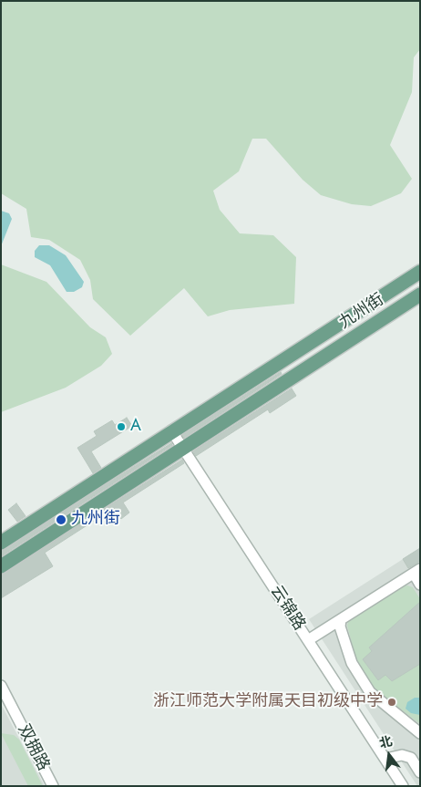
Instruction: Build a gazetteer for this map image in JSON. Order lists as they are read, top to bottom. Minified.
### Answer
{"streets":{"main road":["九州街"],"street":["云锦路","双拥路"]},"crossings":[["九州街","云锦路"]],"places":["A","九州街","浙江师范大学附属天目初级中学"],"north":"top"}
